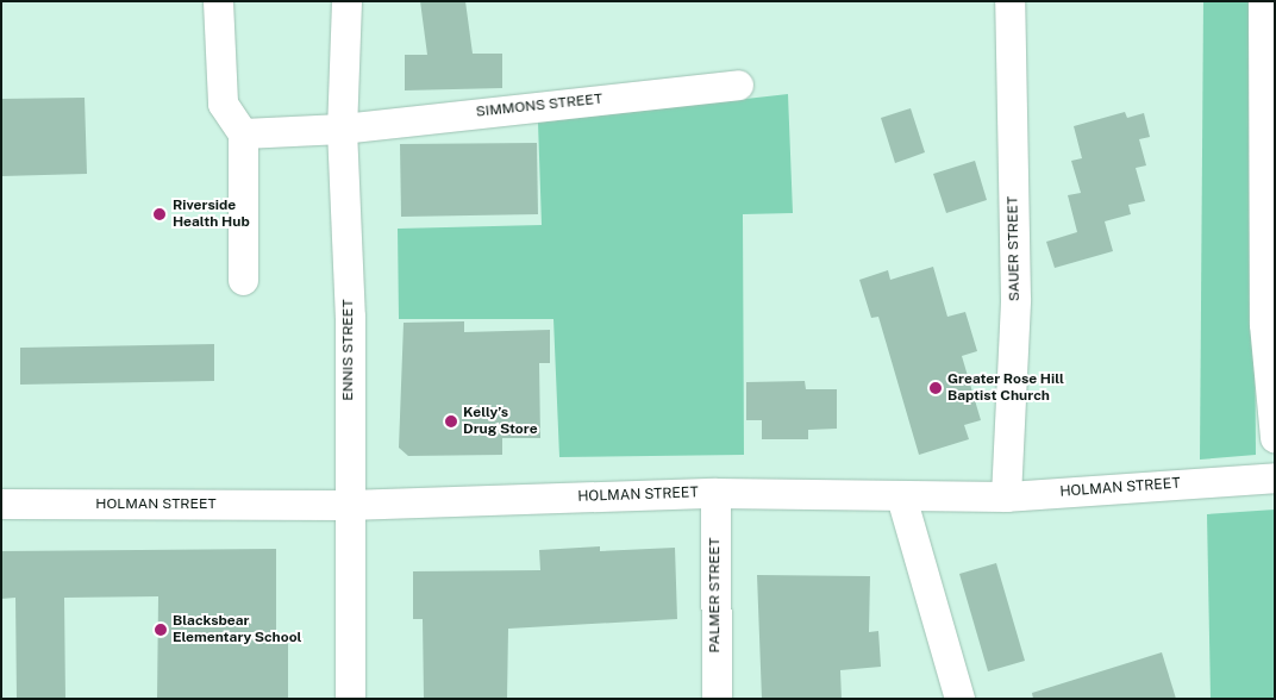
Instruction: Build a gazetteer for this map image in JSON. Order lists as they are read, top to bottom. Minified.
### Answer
{"streets":{"street":["SIMMONS STREET","SAUER STREET","ENNIS STREET","HOLMAN STREET","PALMER STREET"]},"crossings":[["SIMMONS STREET","ENNIS STREET"],["SAUER STREET","HOLMAN STREET"],["ENNIS STREET","HOLMAN STREET"],["HOLMAN STREET","PALMER STREET"]],"places":["Riverside Health Hub","Greater Rose Hill Baptist Church","Kelly’s Drug Store","Blacksbear Elementary School"]}
